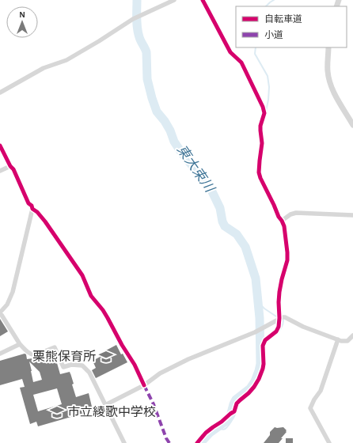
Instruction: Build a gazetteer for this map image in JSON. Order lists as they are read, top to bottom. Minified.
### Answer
{"water":["東大束川"],"places":{"school or university":["栗熊保育所","市立綾歌中学校"]},"legend":["自転車道","小道"],"north":"top"}
